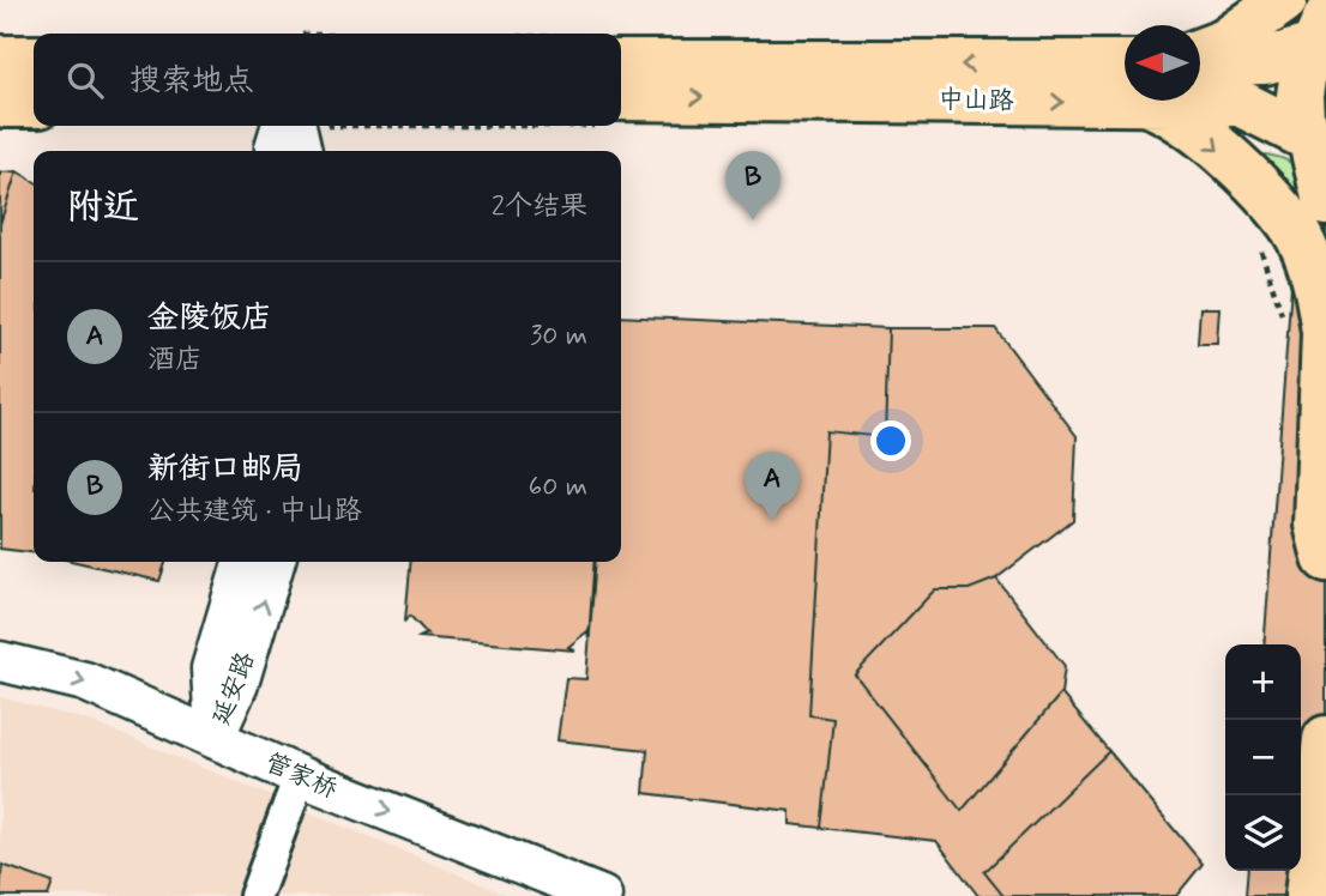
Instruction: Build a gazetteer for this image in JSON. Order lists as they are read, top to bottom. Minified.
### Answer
{"streets":{"main road":["中山路"],"street":["延安路","管家桥"]},"crossings":[["延安路","管家桥"]],"one_way":["管家桥"],"north":"left","page":{"search":"搜索地点","pins":["B","A"],"heading":["附近","2个结果"],"list":[{"mark":"A","name":"金陵饭店","note":"酒店","value":"30 m"},{"mark":"B","name":"新街口邮局","note":"公共建筑 · 中山路","value":"60 m"}],"map_buttons":["+","−"]}}
